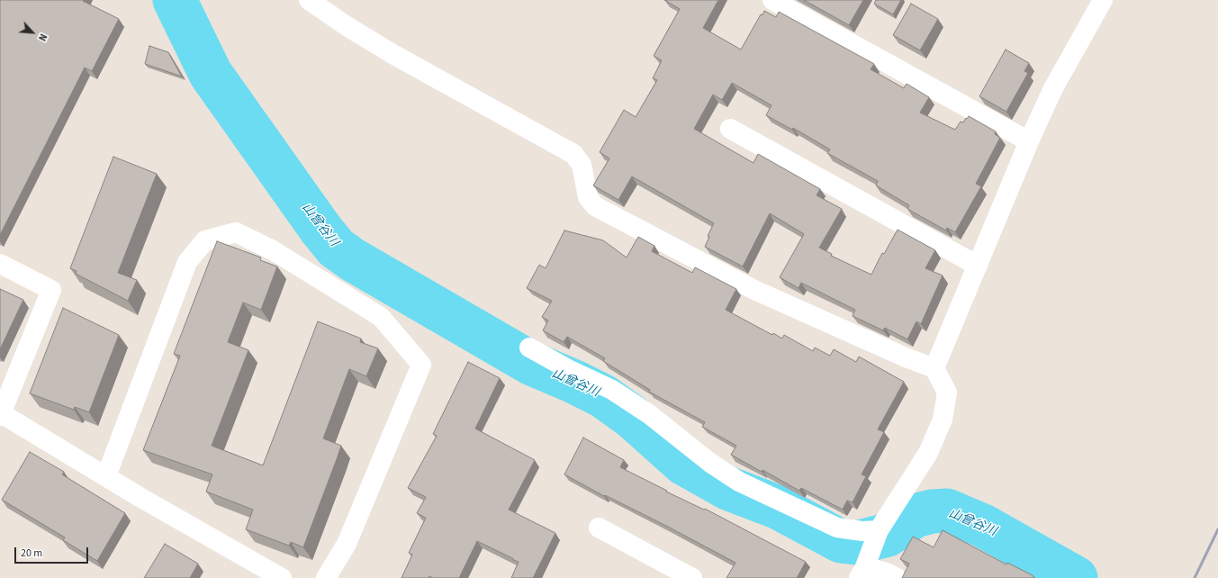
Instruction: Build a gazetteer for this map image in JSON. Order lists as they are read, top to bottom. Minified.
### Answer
{"water":["山曾谷川"],"scale_bar":"20 m","north":"bottom right"}
